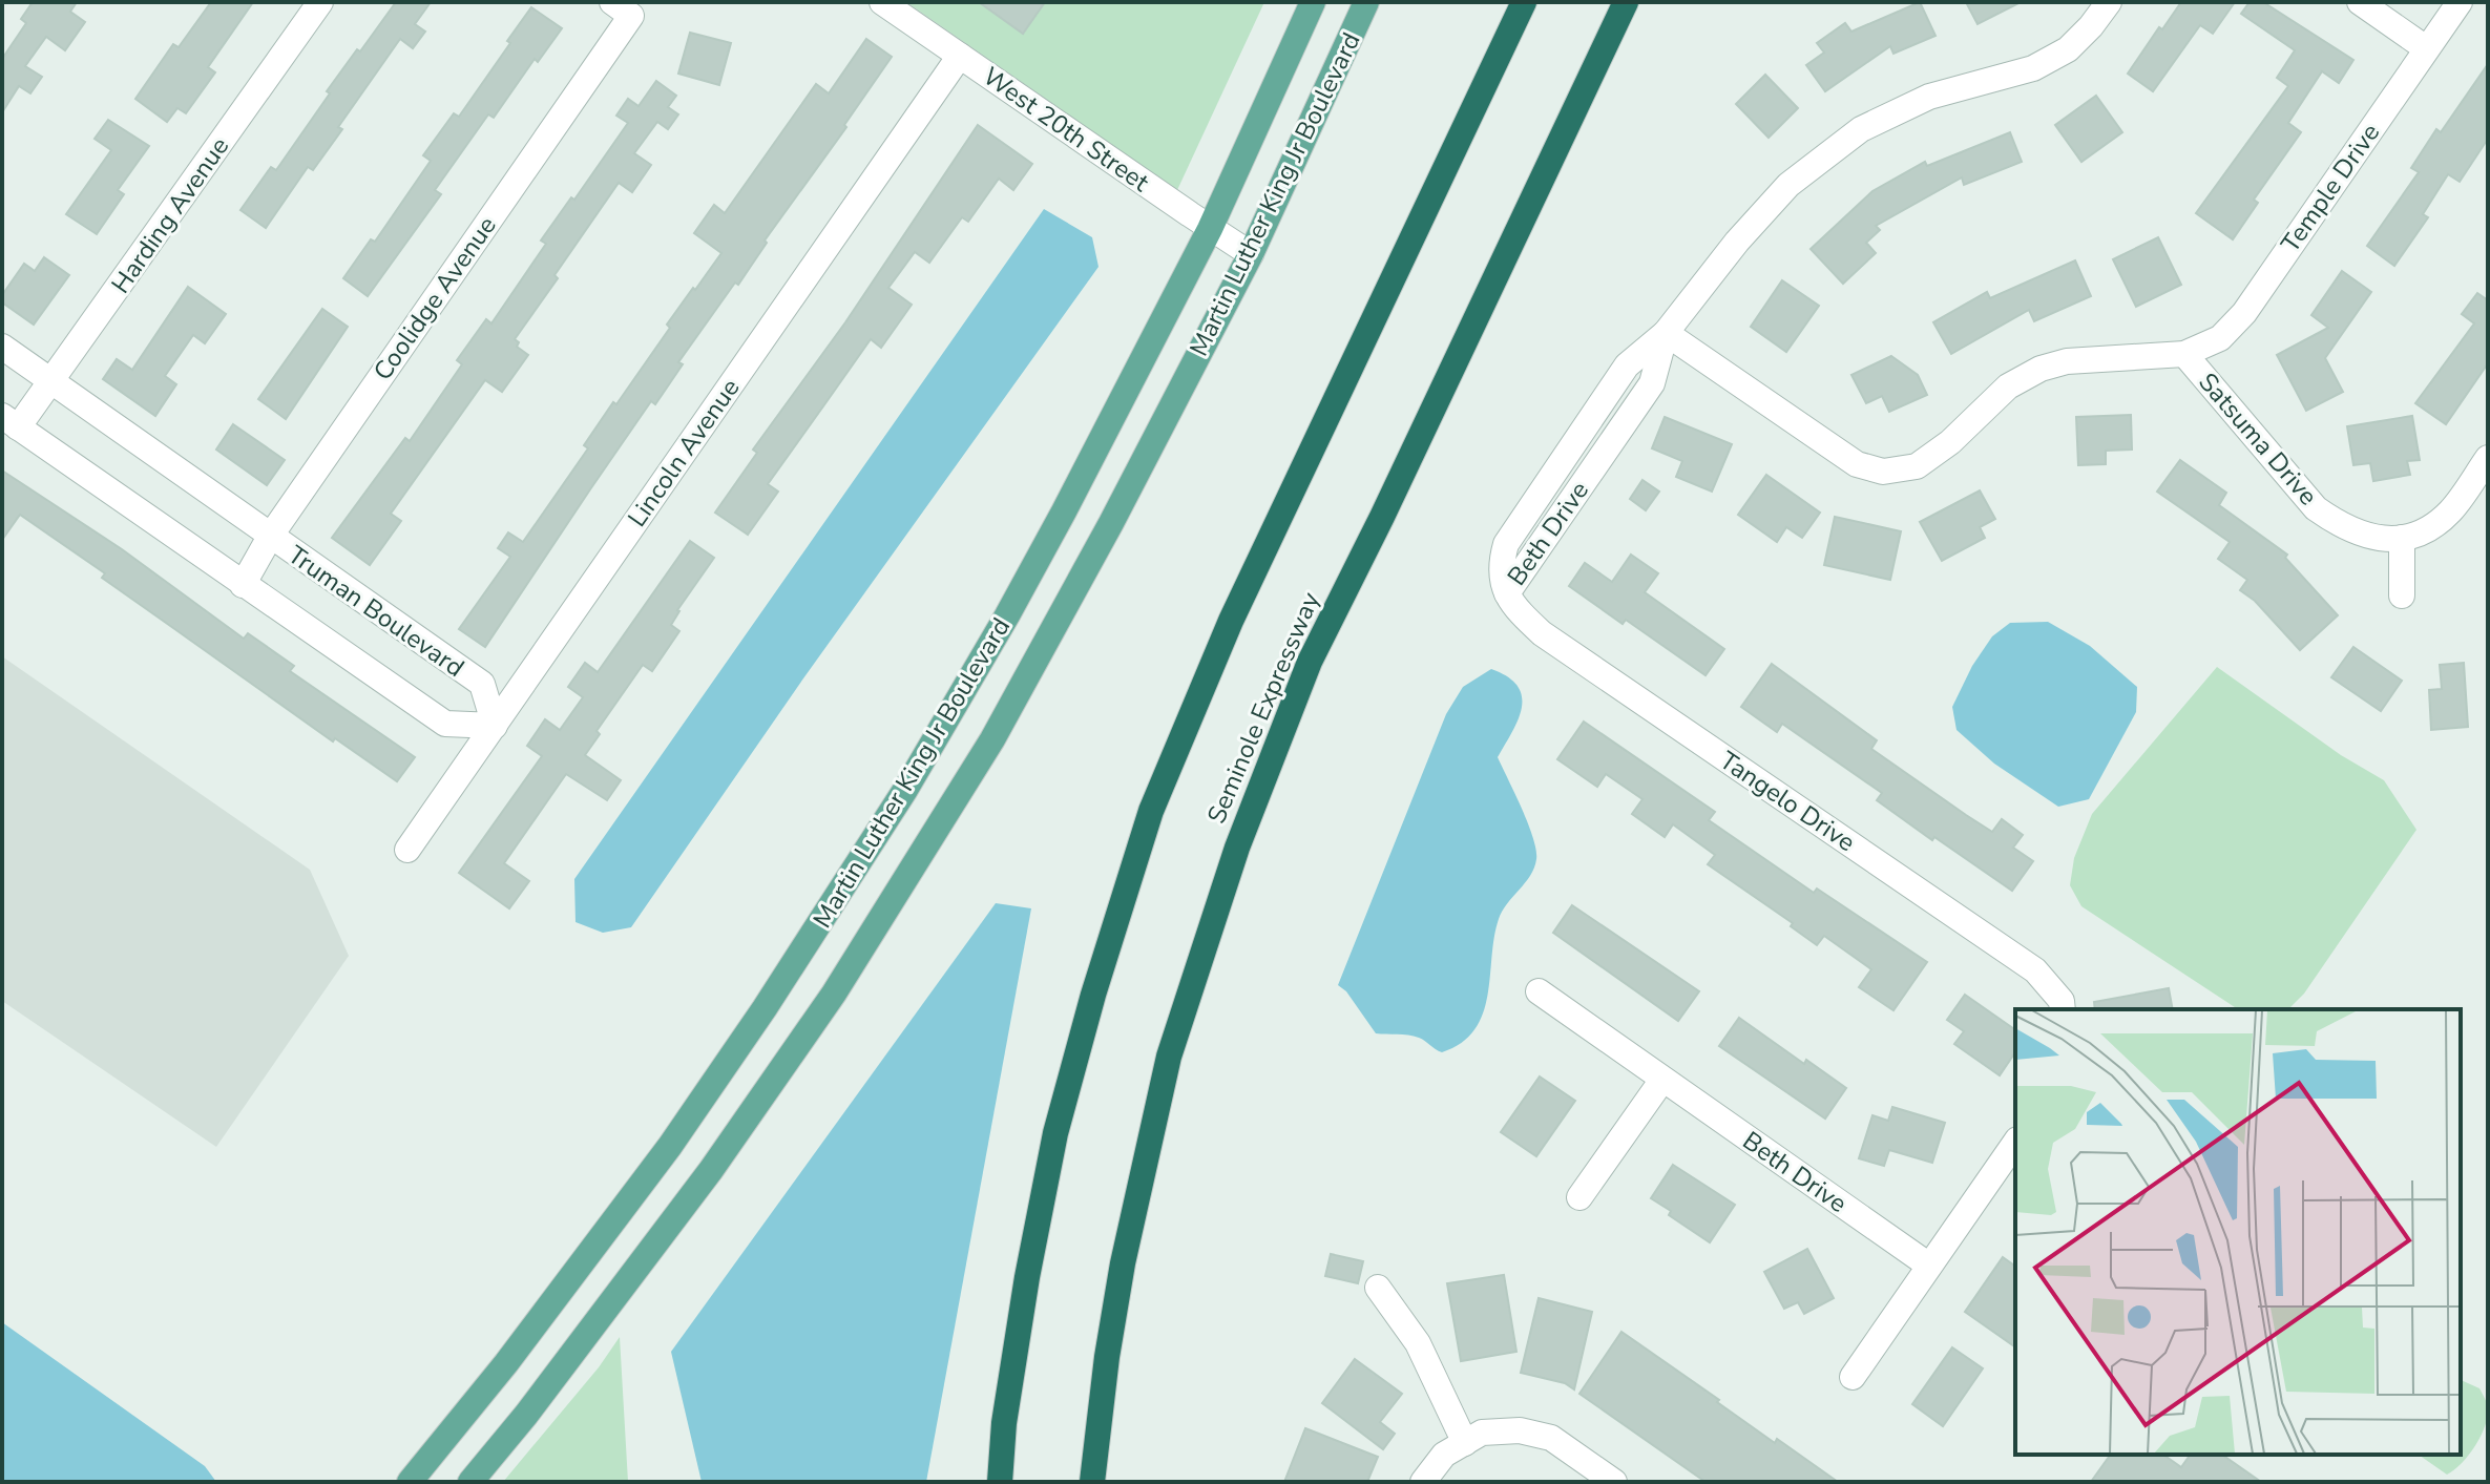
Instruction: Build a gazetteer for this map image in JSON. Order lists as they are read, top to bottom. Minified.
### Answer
{"streets":{"highway":["Seminole Expressway"],"main road":["Martin Luther King Jr Boulevard"],"street":["West 20th Street","Temple Drive","Harding Avenue","Coolidge Avenue","Satsuma Drive","Lincoln Avenue","Beth Drive","Truman Boulevard","Tangelo Drive"]},"crossings":[["West 20th Street","Martin Luther King Jr Boulevard"],["West 20th Street","Lincoln Avenue"],["Temple Drive","Satsuma Drive"],["Harding Avenue","Truman Boulevard"],["Coolidge Avenue","Truman Boulevard"],["Satsuma Drive","Beth Drive"],["Lincoln Avenue","Truman Boulevard"],["Beth Drive","Tangelo Drive"]]}
